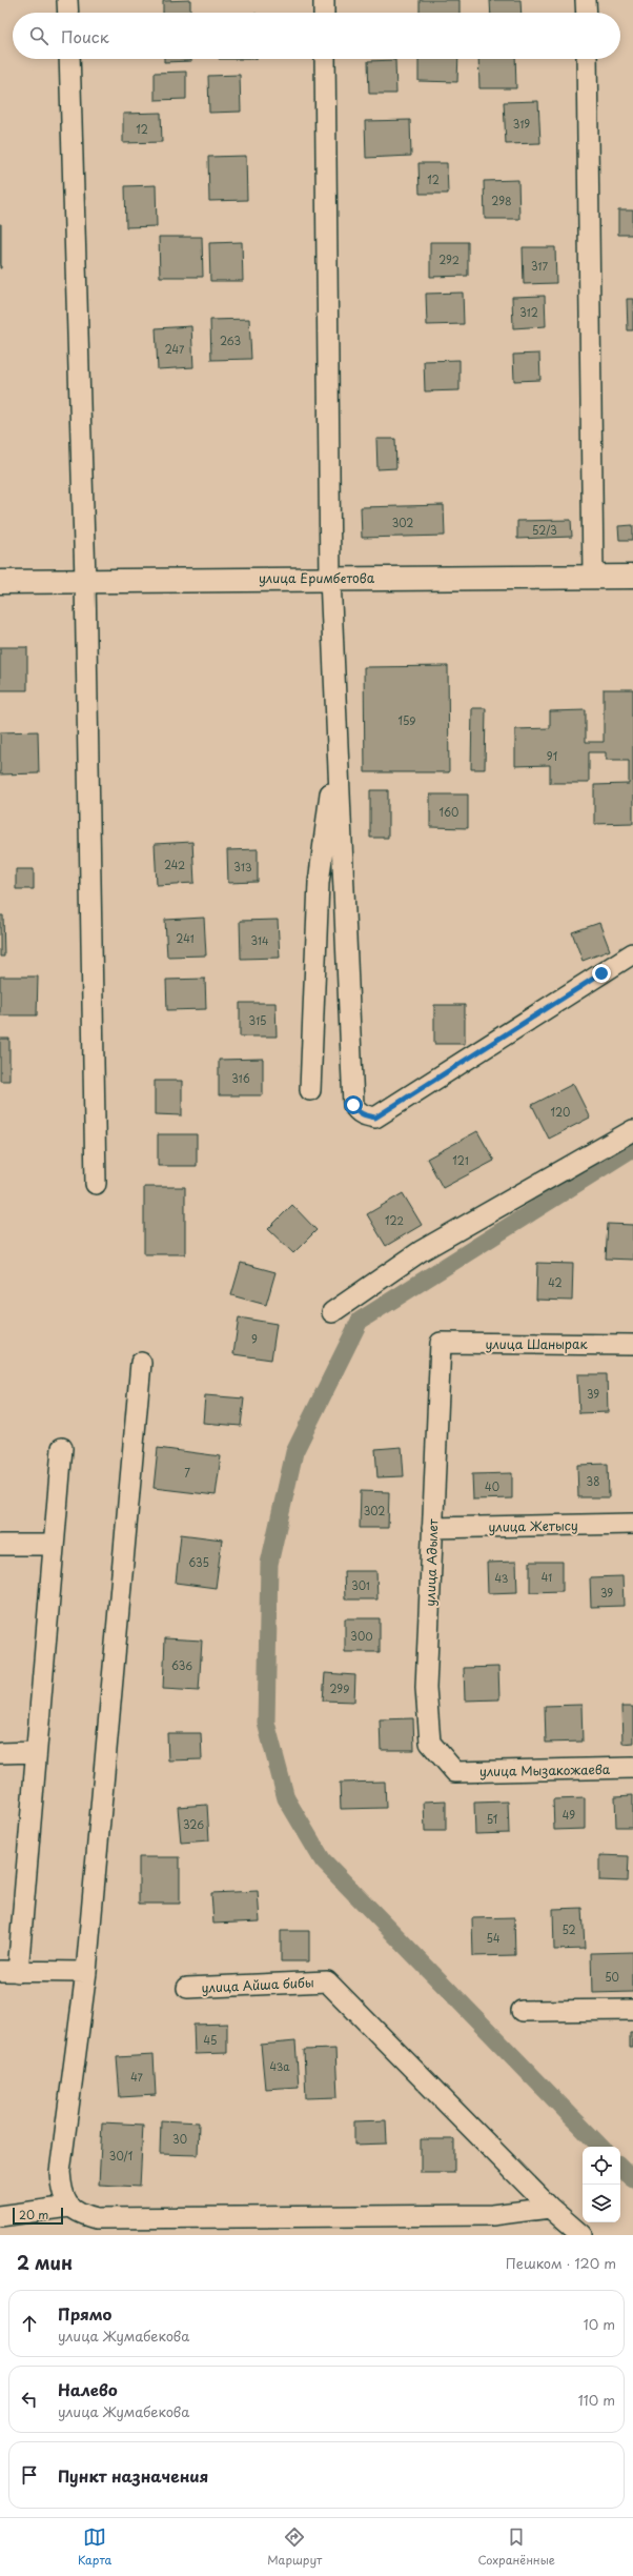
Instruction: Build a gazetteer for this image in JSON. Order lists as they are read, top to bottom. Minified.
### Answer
{"streets":{"main road":["улица Еримбетова"],"street":["улица Шанырак","улица Жетысу","улица Адылет","улица Мызакожаева","улица Айша бибы"]},"crossings":[["улица Шанырак","улица Адылет"],["улица Жетысу","улица Адылет"],["улица Адылет","улица Мызакожаева"]],"house_numbers":["319","12","12","298","292","317","312","263","247","302","52/3","159","91","160","242","313","241","314","315","316","120","121","122","42","9","39","7","38","40","302","635","41","43","301","39","300","636","299","49","51","326","52","54","50","45","43а","47","30","30/1"],"scale_bar":"20 m","page":{"search":"Поиск","scale":"20 m","heading":["2 мин","Пешком · 120 m"],"list":[["Прямо","улица Жумабекова","10 m"],["Налево","улица Жумабекова","110 m"],"Пункт назначения"],"nav":["Карта","Маршрут","Сохранённые"]}}
